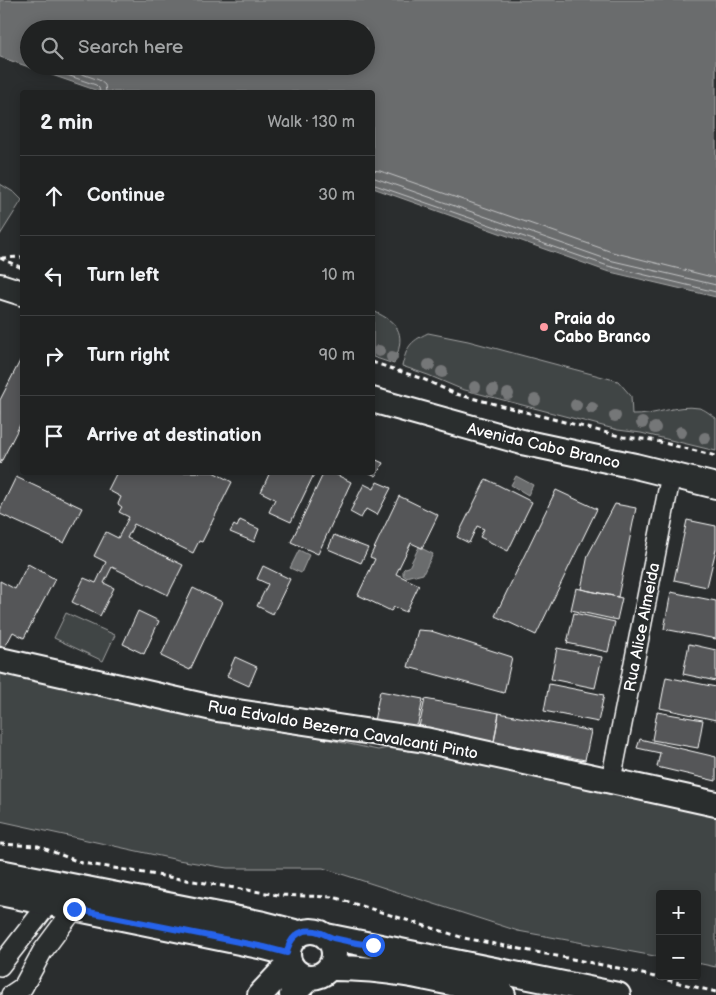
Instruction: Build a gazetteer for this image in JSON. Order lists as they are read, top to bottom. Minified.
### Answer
{"streets":{"main road":["Avenida Cabo Branco","Rua Edvaldo Bezerra Cavalcanti Pinto"],"street":["Rua Alice Almeida"]},"crossings":[["Avenida Cabo Branco","Rua Alice Almeida"],["Rua Alice Almeida","Rua Edvaldo Bezerra Cavalcanti Pinto"]],"places":["Praia do Cabo Branco"],"page":{"search":"Search here","heading":["2 min","Walk · 130 m"],"list":[["Continue","30 m"],["Turn left","10 m"],["Turn right","90 m"],"Arrive at destination"],"map_buttons":["+","−"]}}
